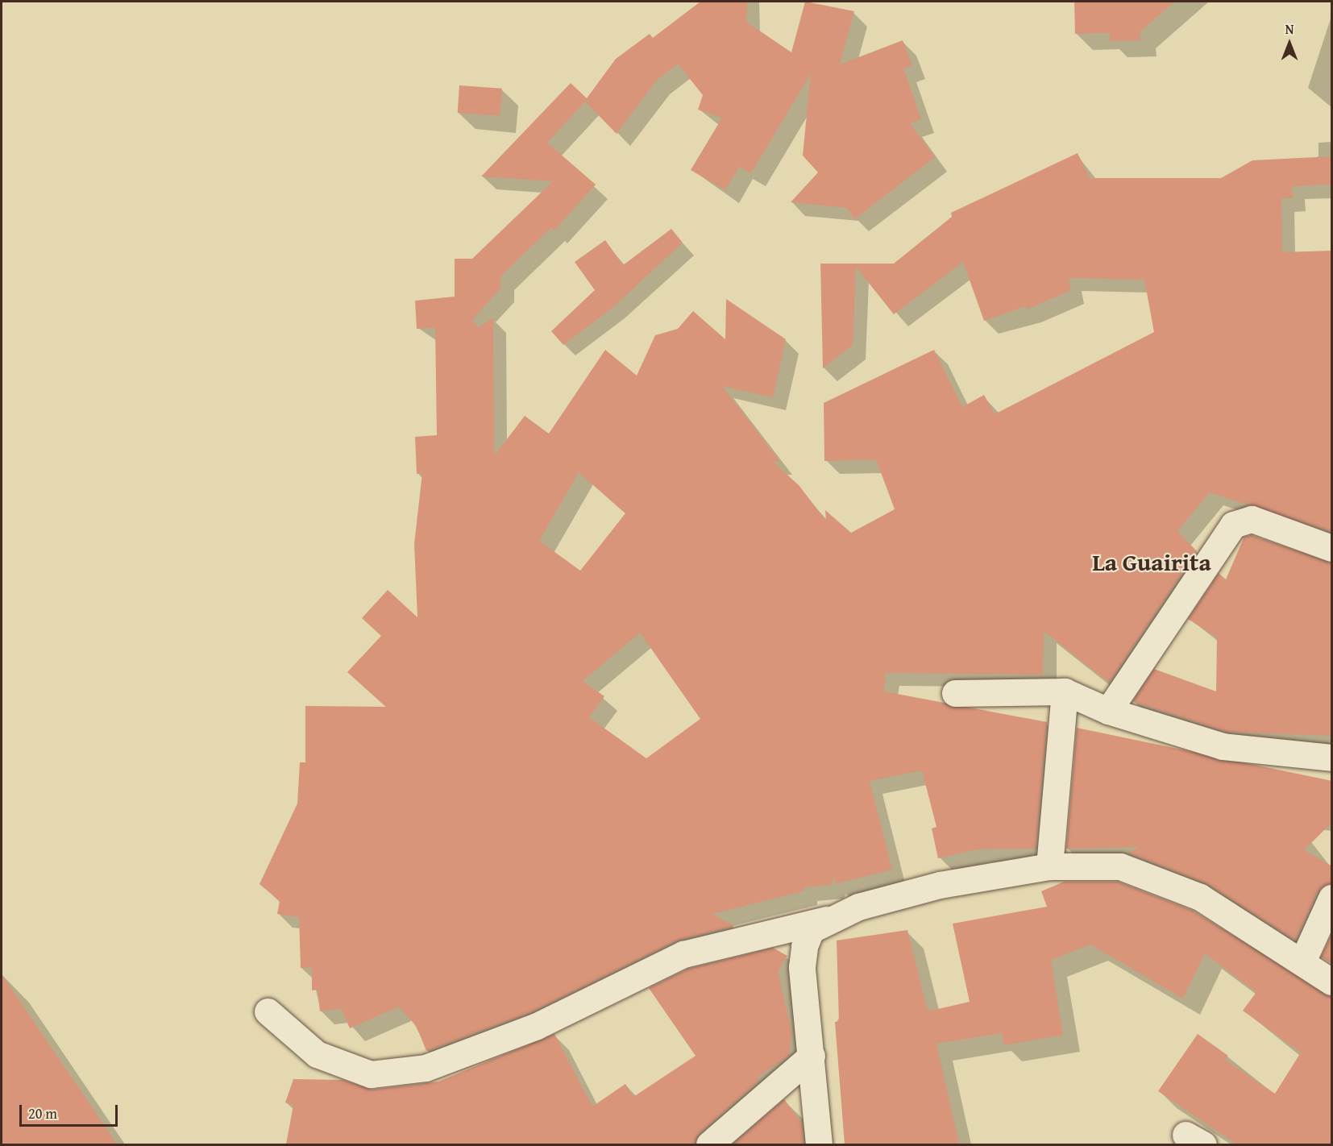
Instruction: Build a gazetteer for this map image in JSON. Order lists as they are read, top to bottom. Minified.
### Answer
{"districts":["La Guairita"],"scale_bar":"20 m","north":"top"}
